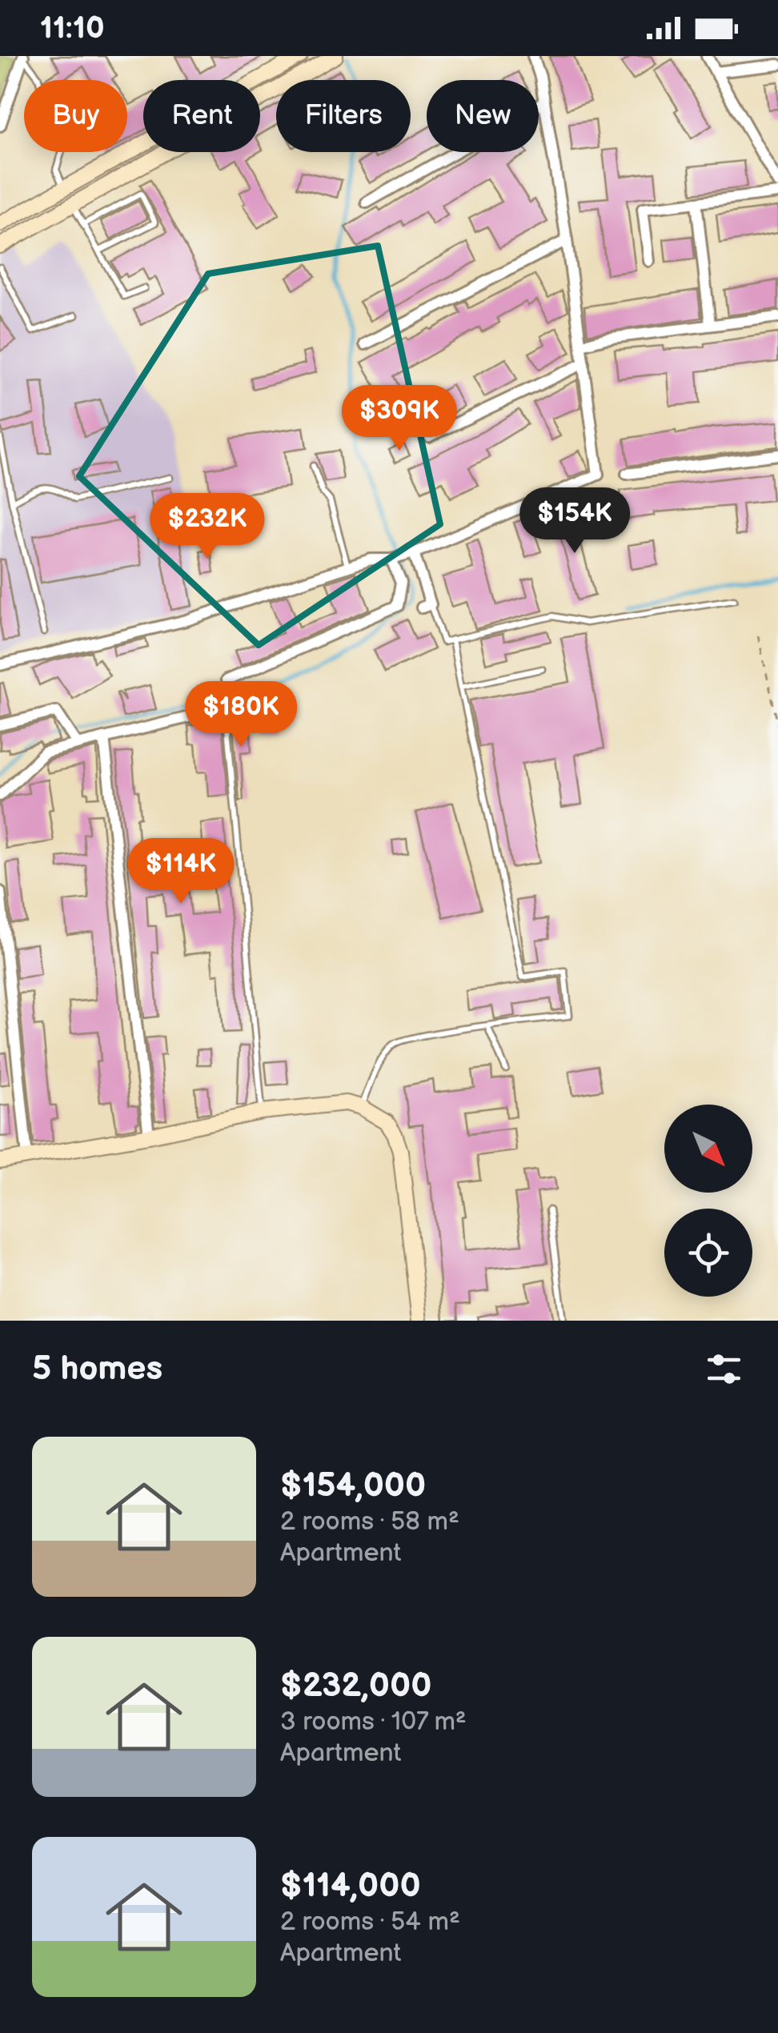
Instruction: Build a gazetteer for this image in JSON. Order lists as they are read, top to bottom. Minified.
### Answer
{"north":"bottom right","page":{"status":"11:10","chip":["Buy","Rent","Filters","New"],"price":["$309K","$154K","$232K","$180K","$114K"],"heading":"5 homes","list":[{"name":"$154,000","note":"2 rooms · 58 m² · Apartment"},{"name":"$232,000","note":"3 rooms · 107 m² · Apartment"},{"name":"$114,000","note":"2 rooms · 54 m² · Apartment"}]}}
